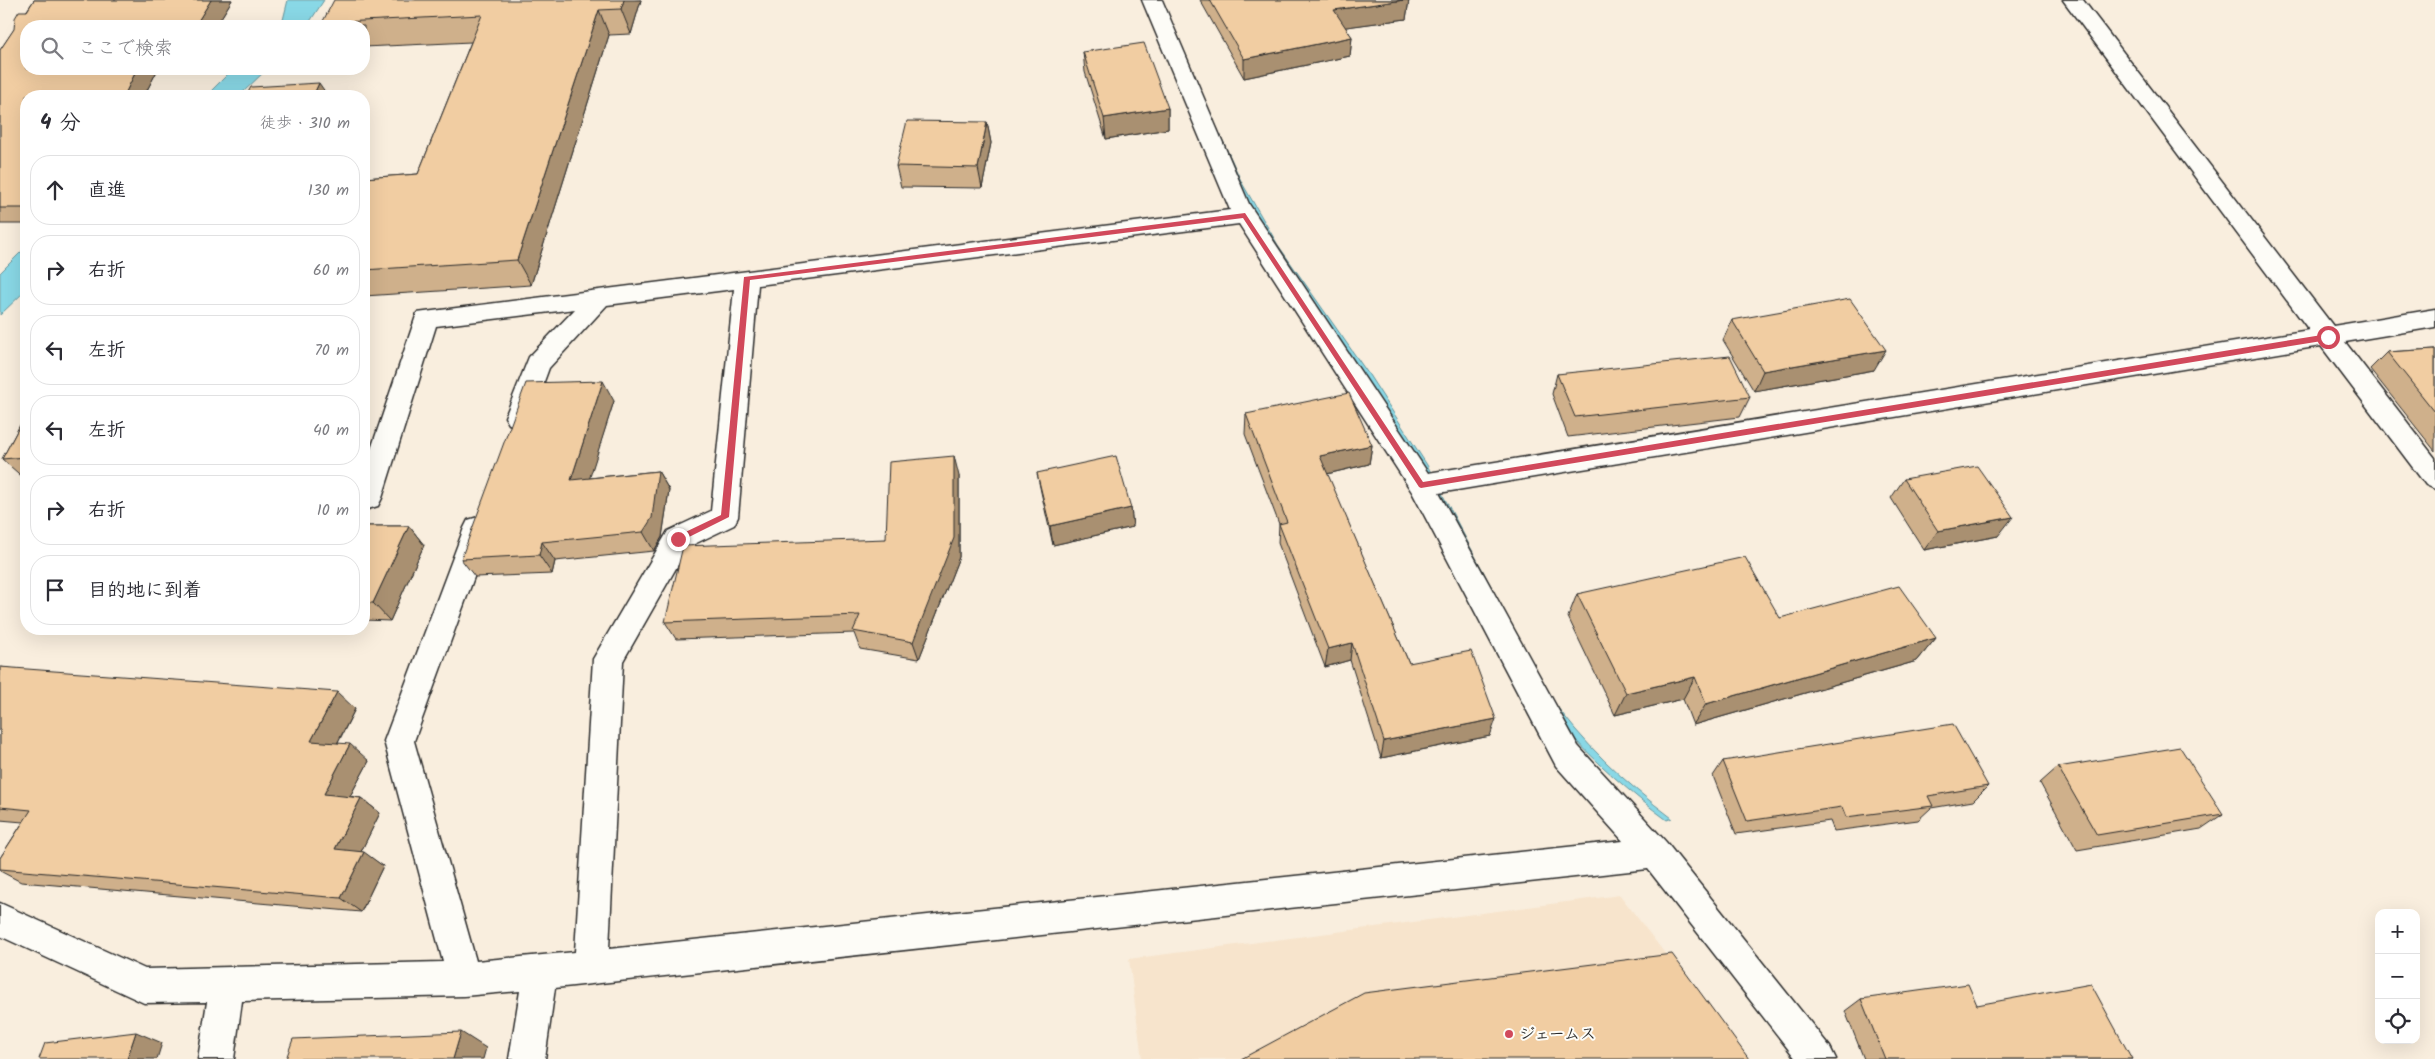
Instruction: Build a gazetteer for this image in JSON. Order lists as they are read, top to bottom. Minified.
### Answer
{"places":["ジェームス"],"page":{"search":"ここで検索","heading":["4 分","徒歩 · 310 m"],"list":[["直進","130 m"],["右折","60 m"],["左折","70 m"],["左折","40 m"],["右折","10 m"],"目的地に到着"],"map_buttons":["+","−"]}}
